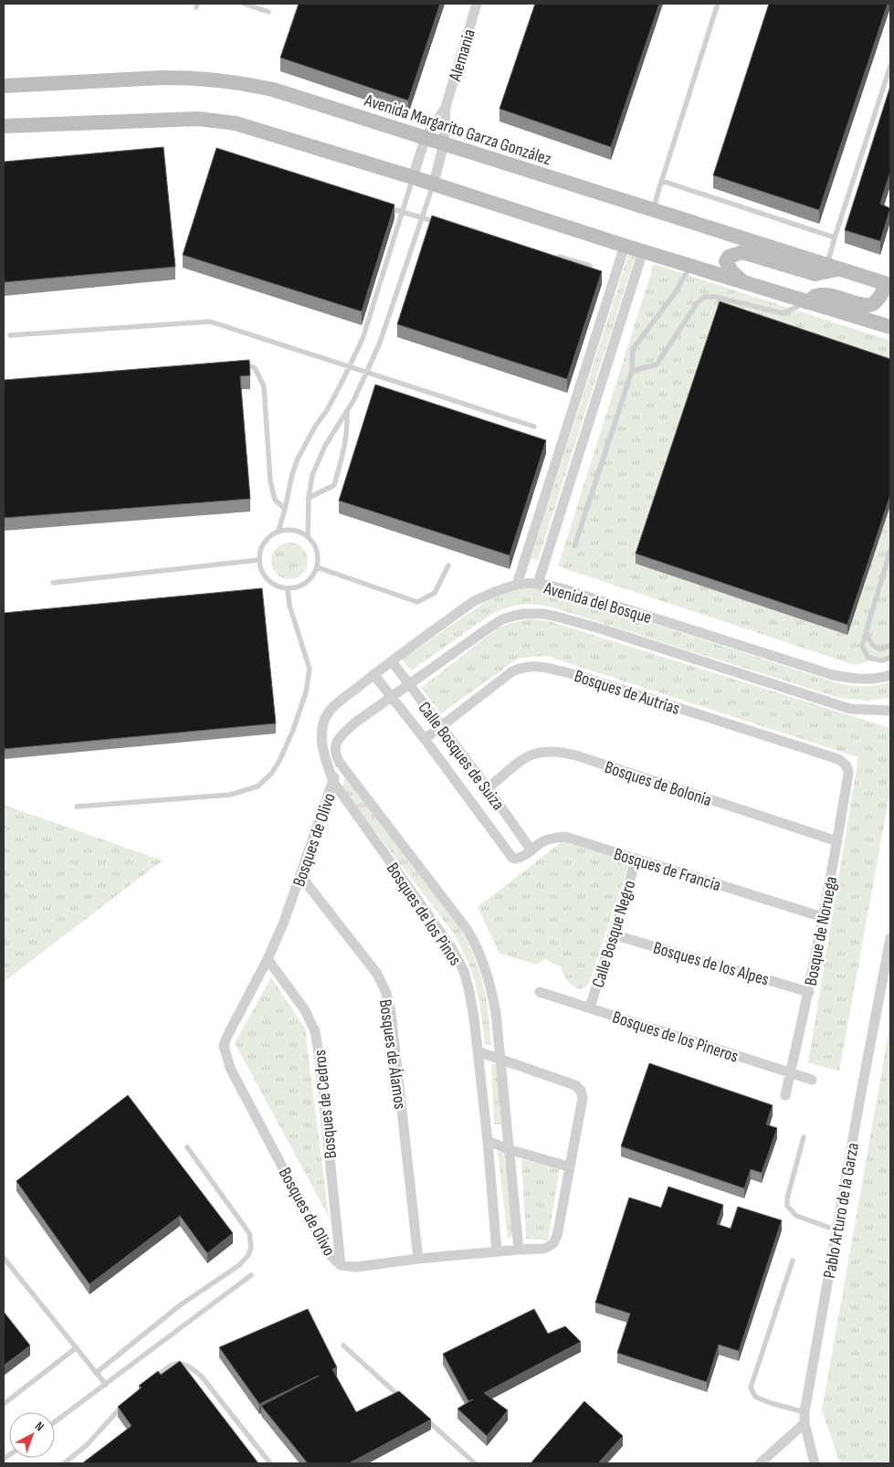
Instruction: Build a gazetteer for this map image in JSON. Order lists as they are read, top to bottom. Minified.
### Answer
{"streets":{"main road":["Avenida Margarito Garza González"],"street":["Alemania","Avenida del Bosque","Bosques de Autrias","Calle Bosques de Suiza","Bosques de Bolonia","Bosques de Olivo","Bosques de Francia","Bosques de los Pinos","Bosque de Noruega","Calle Bosque Negro","Bosques de los Alpes","Bosques de los Pineros","Bosques de Álamos","Bosques de Cedros","Pablo Arturo de la Garza"]},"crossings":[["Alemania","Avenida Margarito Garza González"],["Avenida del Bosque","Calle Bosques de Suiza"],["Avenida del Bosque","Bosques de los Pinos"],["Bosques de Autrias","Calle Bosques de Suiza"],["Bosques de Autrias","Bosque de Noruega"],["Calle Bosques de Suiza","Bosques de Bolonia"],["Calle Bosques de Suiza","Bosques de Francia"],["Bosques de Bolonia","Bosque de Noruega"],["Bosques de Olivo","Bosques de los Pinos"],["Bosques de Olivo","Bosques de Álamos"],["Bosques de Olivo","Bosques de Cedros"],["Bosques de Francia","Bosque de Noruega"],["Bosques de Francia","Calle Bosque Negro"],["Bosque de Noruega","Bosques de los Alpes"],["Bosque de Noruega","Bosques de los Pineros"],["Calle Bosque Negro","Bosques de los Alpes"],["Calle Bosque Negro","Bosques de los Pineros"]],"north":"top right"}
